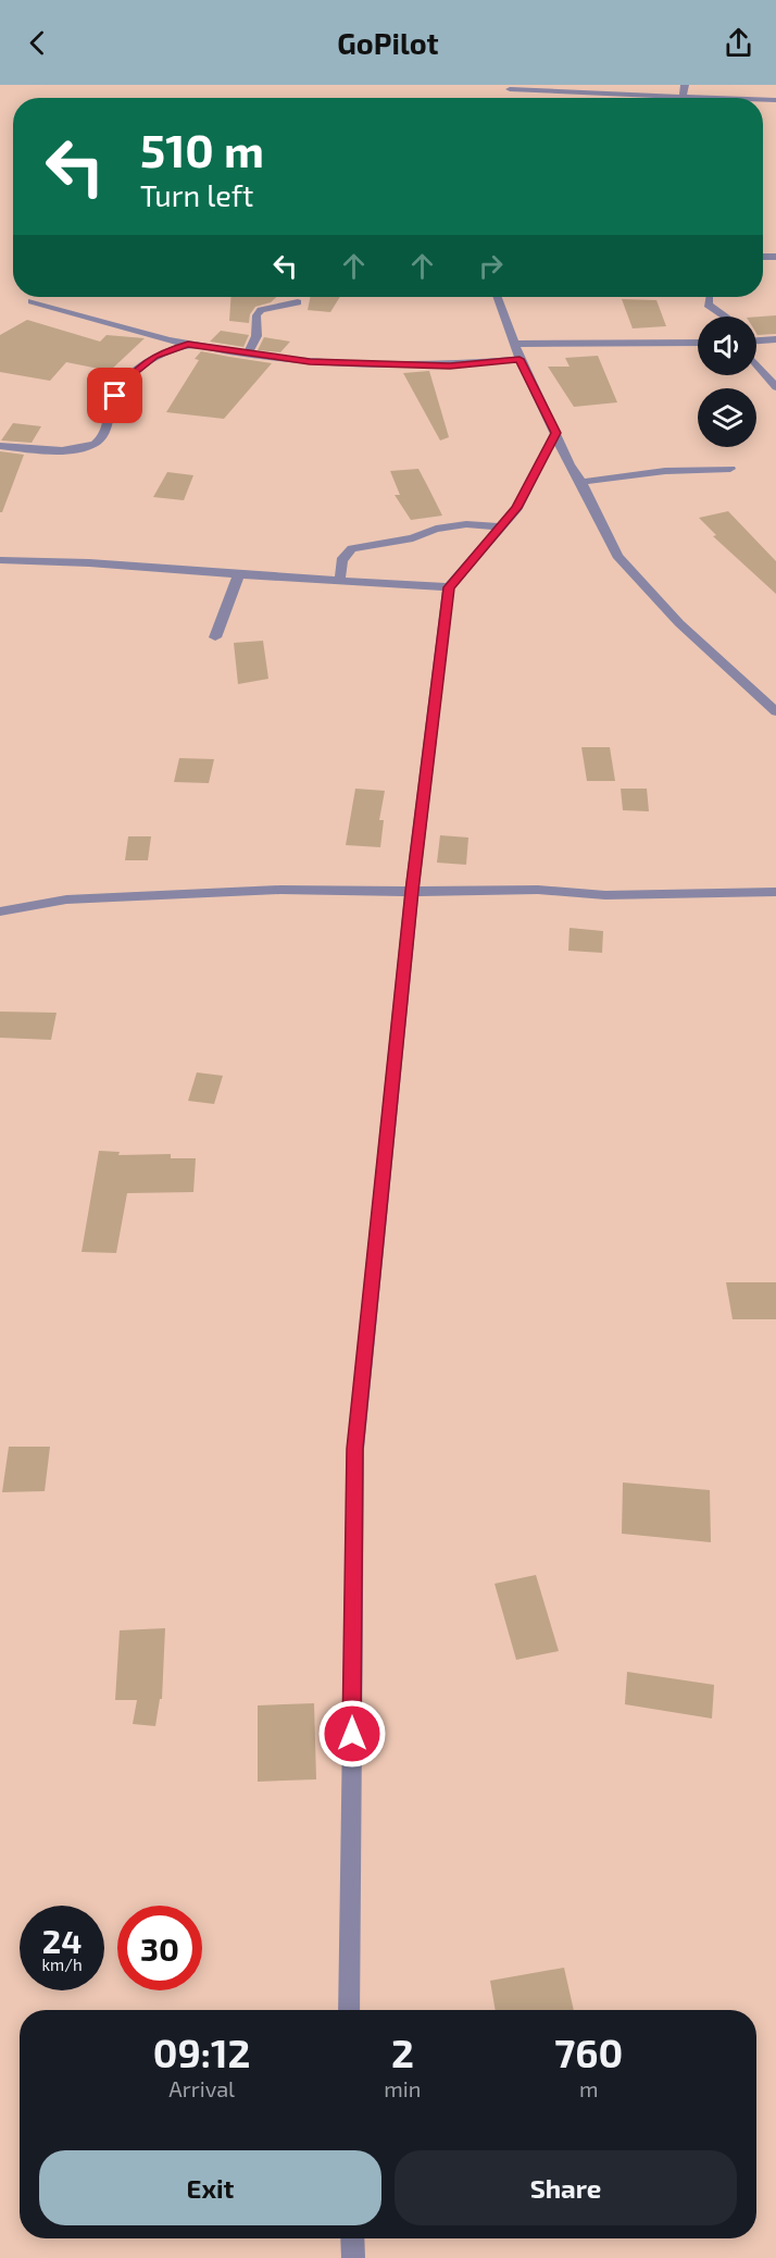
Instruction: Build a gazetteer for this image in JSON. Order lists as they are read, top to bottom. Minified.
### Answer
{"page":{"header":"GoPilot","turn":["510 m","Turn left"],"speed":"24 km/h","limit":"30","eta":["09:12","Arrival","2","min","760","m"],"buttons":["Exit","Share"]}}
